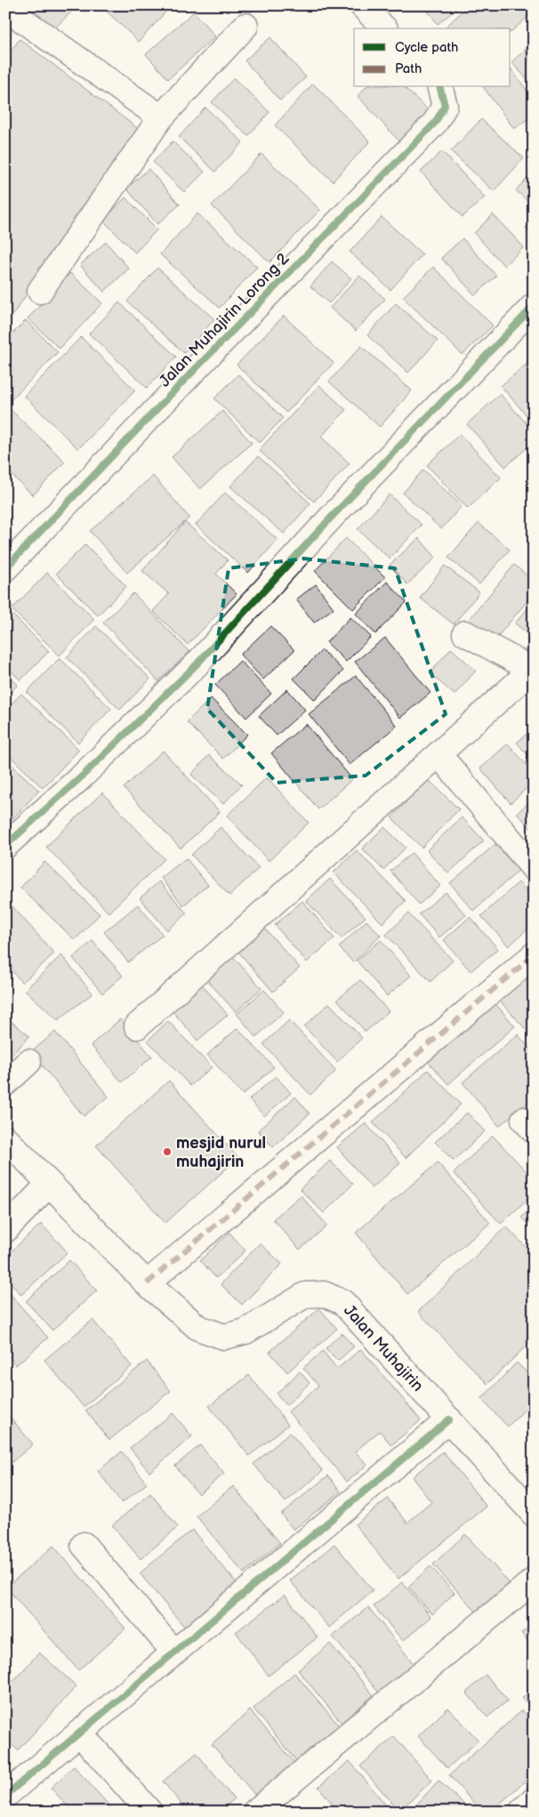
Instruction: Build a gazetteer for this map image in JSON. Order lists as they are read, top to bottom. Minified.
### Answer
{"streets":{"street":["Jalan Muhajirin Lorong 2","Jalan Muhajirin"]},"places":["mesjid nurul muhajirin"],"legend":["Cycle path","Path"]}
